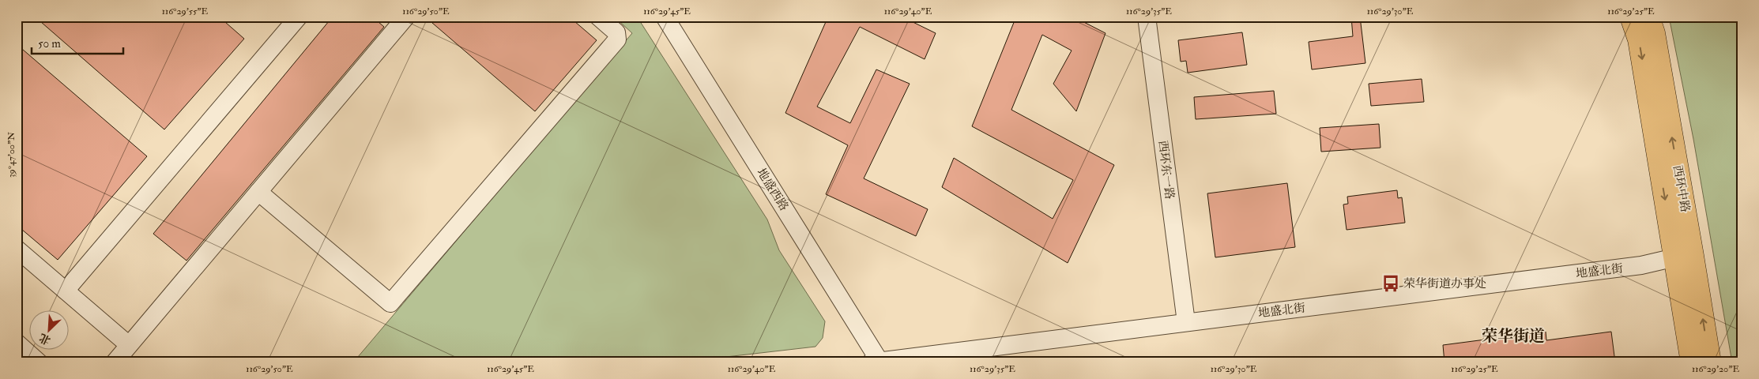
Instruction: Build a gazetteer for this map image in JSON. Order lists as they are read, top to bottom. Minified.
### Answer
{"streets":{"main road":["西环中路"],"street":["西环东一路","地盛西路","地盛北街"]},"crossings":[["西环东一路","地盛北街"],["西环中路","地盛北街"],["地盛西路","地盛北街"]],"districts":["荣华街道"],"places":{"bus stop":["荣华街道办事处"]},"scale_bar":"50 m","north":"bottom left","coordinates":["116°29'55\"E","116°29'50\"E","116°29'45\"E","116°29'40\"E","116°29'35\"E","116°29'30\"E","116°29'25\"E","39°47'00\"N","116°29'20\"E"]}
